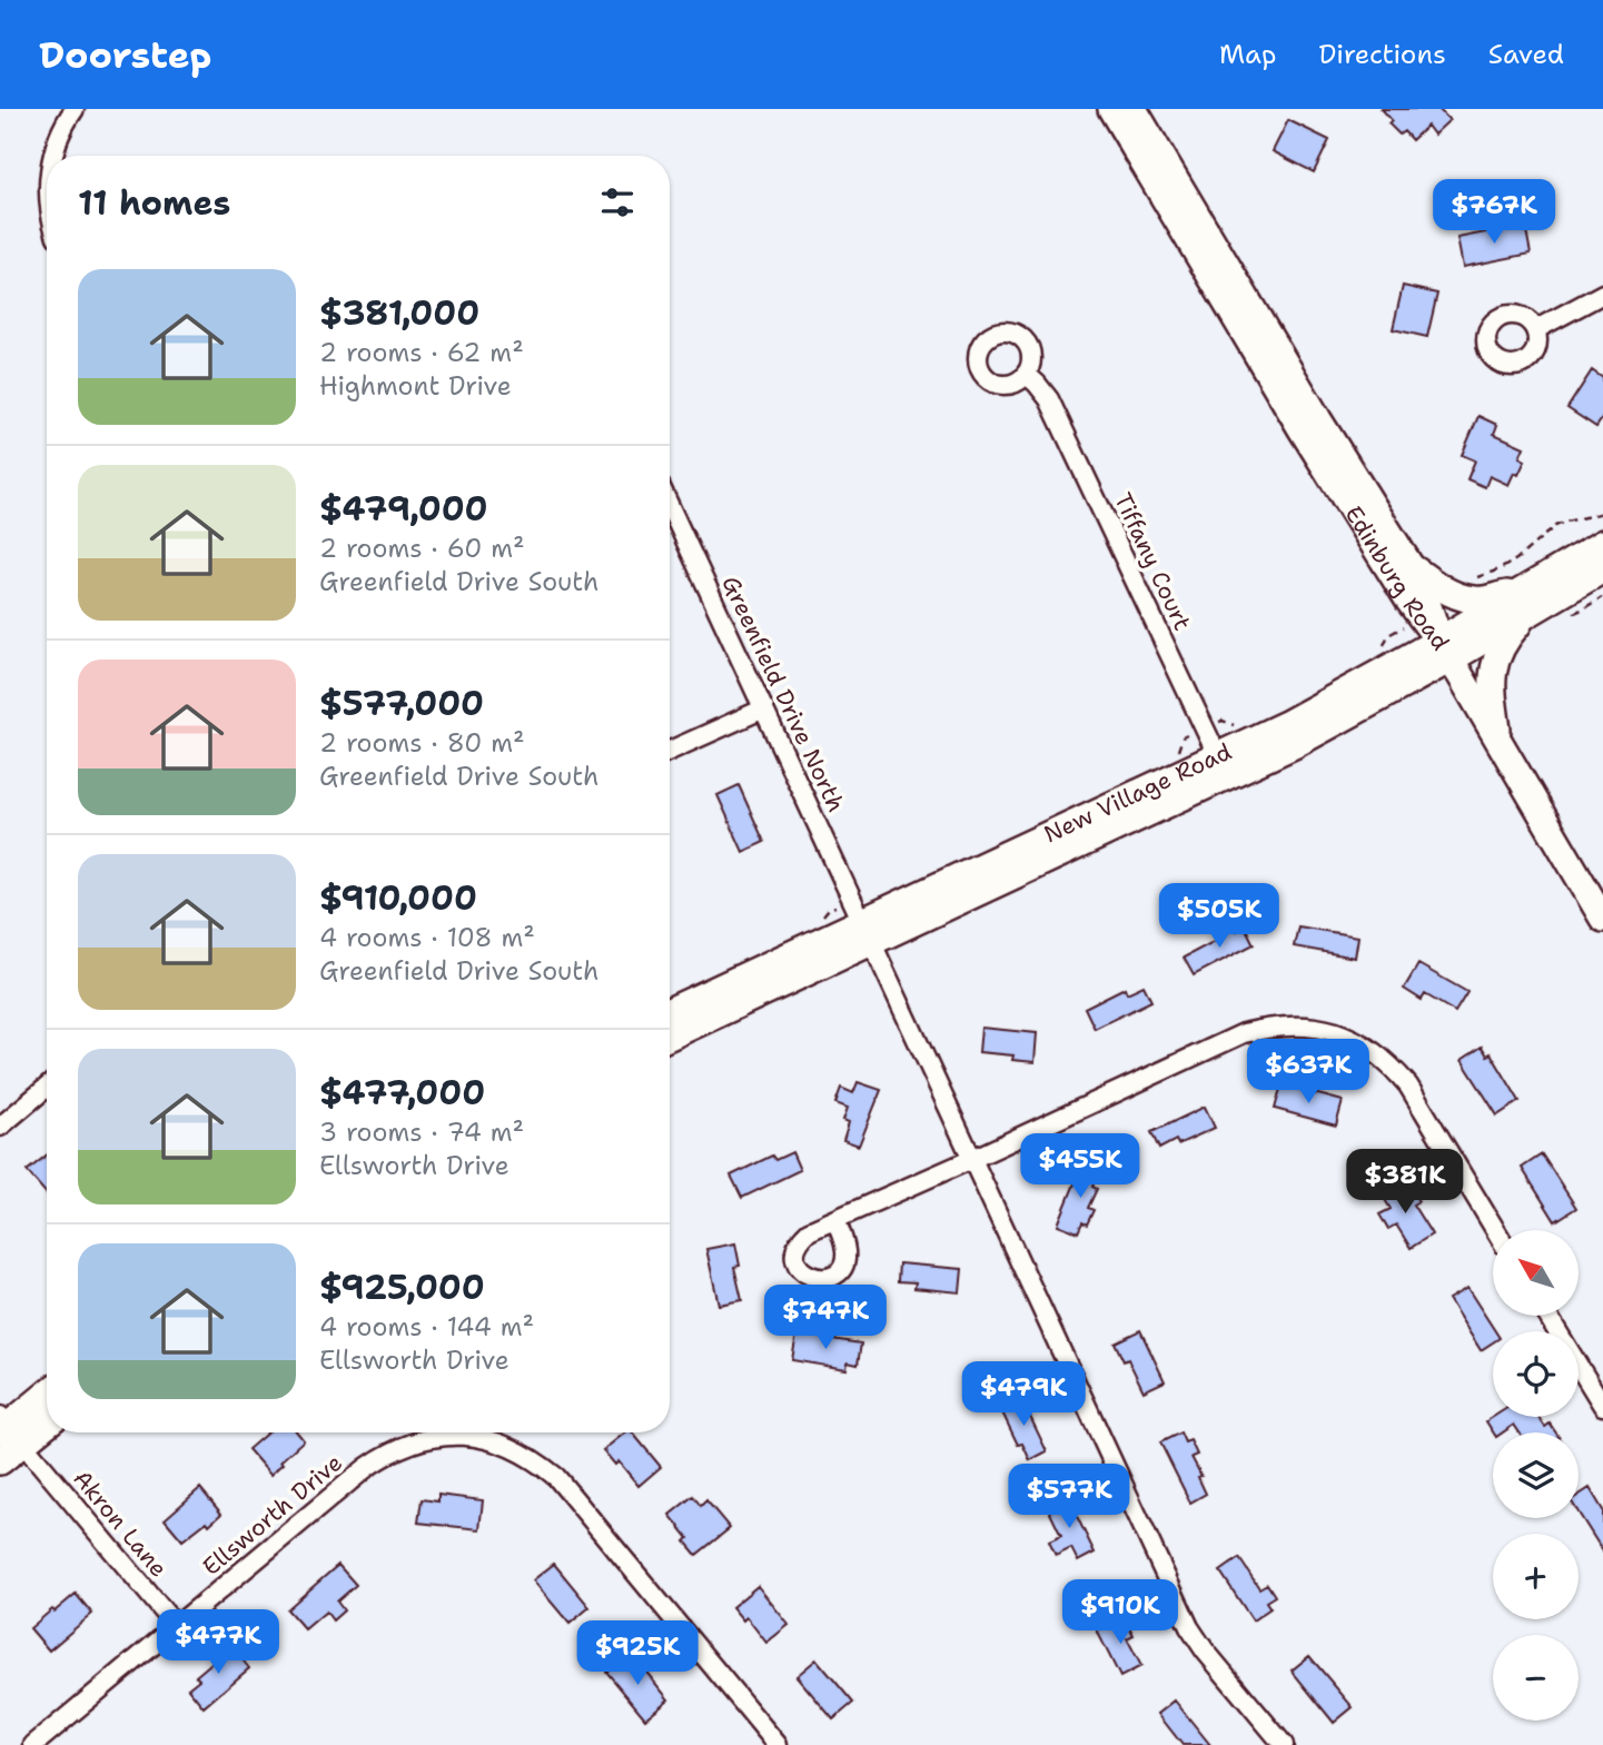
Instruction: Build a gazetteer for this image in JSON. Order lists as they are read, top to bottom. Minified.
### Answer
{"streets":{"main road":["Edinburg Road","New Village Road"],"street":["Tiffany Court","Greenfield Drive North","Ellsworth Drive","Akron Lane"]},"crossings":[["Edinburg Road","New Village Road"],["Tiffany Court","New Village Road"],["Greenfield Drive North","New Village Road"],["Ellsworth Drive","Akron Lane"]],"north":"top left","page":{"header":"Doorstep","nav":["Map","Directions","Saved"],"heading":"11 homes","price":["$767K","$505K","$637K","$455K","$381K","$747K","$479K","$577K","$910K","$477K","$925K"],"list":[{"name":"$381,000","note":"2 rooms · 62 m² · Highmont Drive"},{"name":"$479,000","note":"2 rooms · 60 m² · Greenfield Drive South"},{"name":"$577,000","note":"2 rooms · 80 m² · Greenfield Drive South"},{"name":"$910,000","note":"4 rooms · 108 m² · Greenfield Drive South"},{"name":"$477,000","note":"3 rooms · 74 m² · Ellsworth Drive"},{"name":"$925,000","note":"4 rooms · 144 m² · Ellsworth Drive"}],"map_buttons":["+","−"]}}
